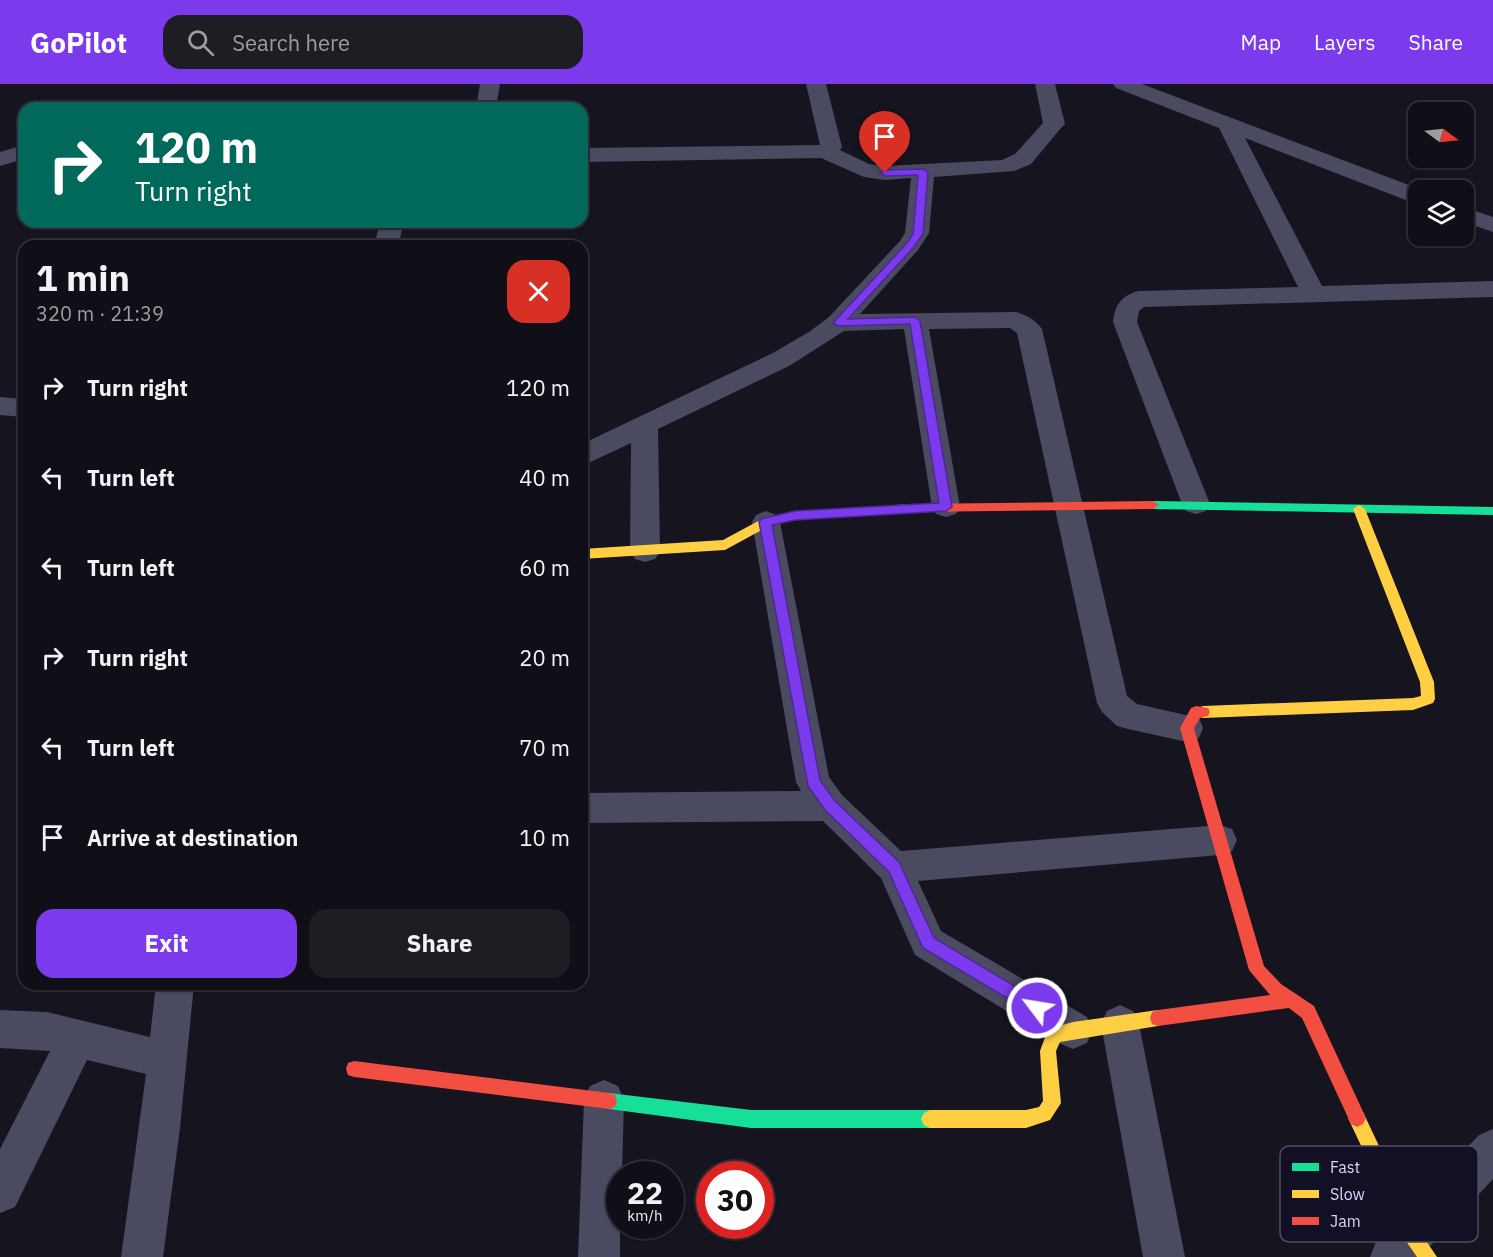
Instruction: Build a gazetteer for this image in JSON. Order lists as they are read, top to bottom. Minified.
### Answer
{"legend":["Fast","Slow","Jam"],"north":"right","page":{"header":"GoPilot","search":"Search here","nav":["Map","Layers","Share"],"turn":["120 m","Turn right"],"heading":["1 min","320 m · 21:39"],"list":[{"name":"Turn right","value":"120 m"},{"name":"Turn left","value":"40 m"},{"name":"Turn left","value":"60 m"},{"name":"Turn right","value":"20 m"},{"name":"Turn left","value":"70 m"},{"name":"Arrive at destination","value":"10 m"}],"buttons":["Exit","Share"],"speed":"22 km/h","limit":"30"}}
